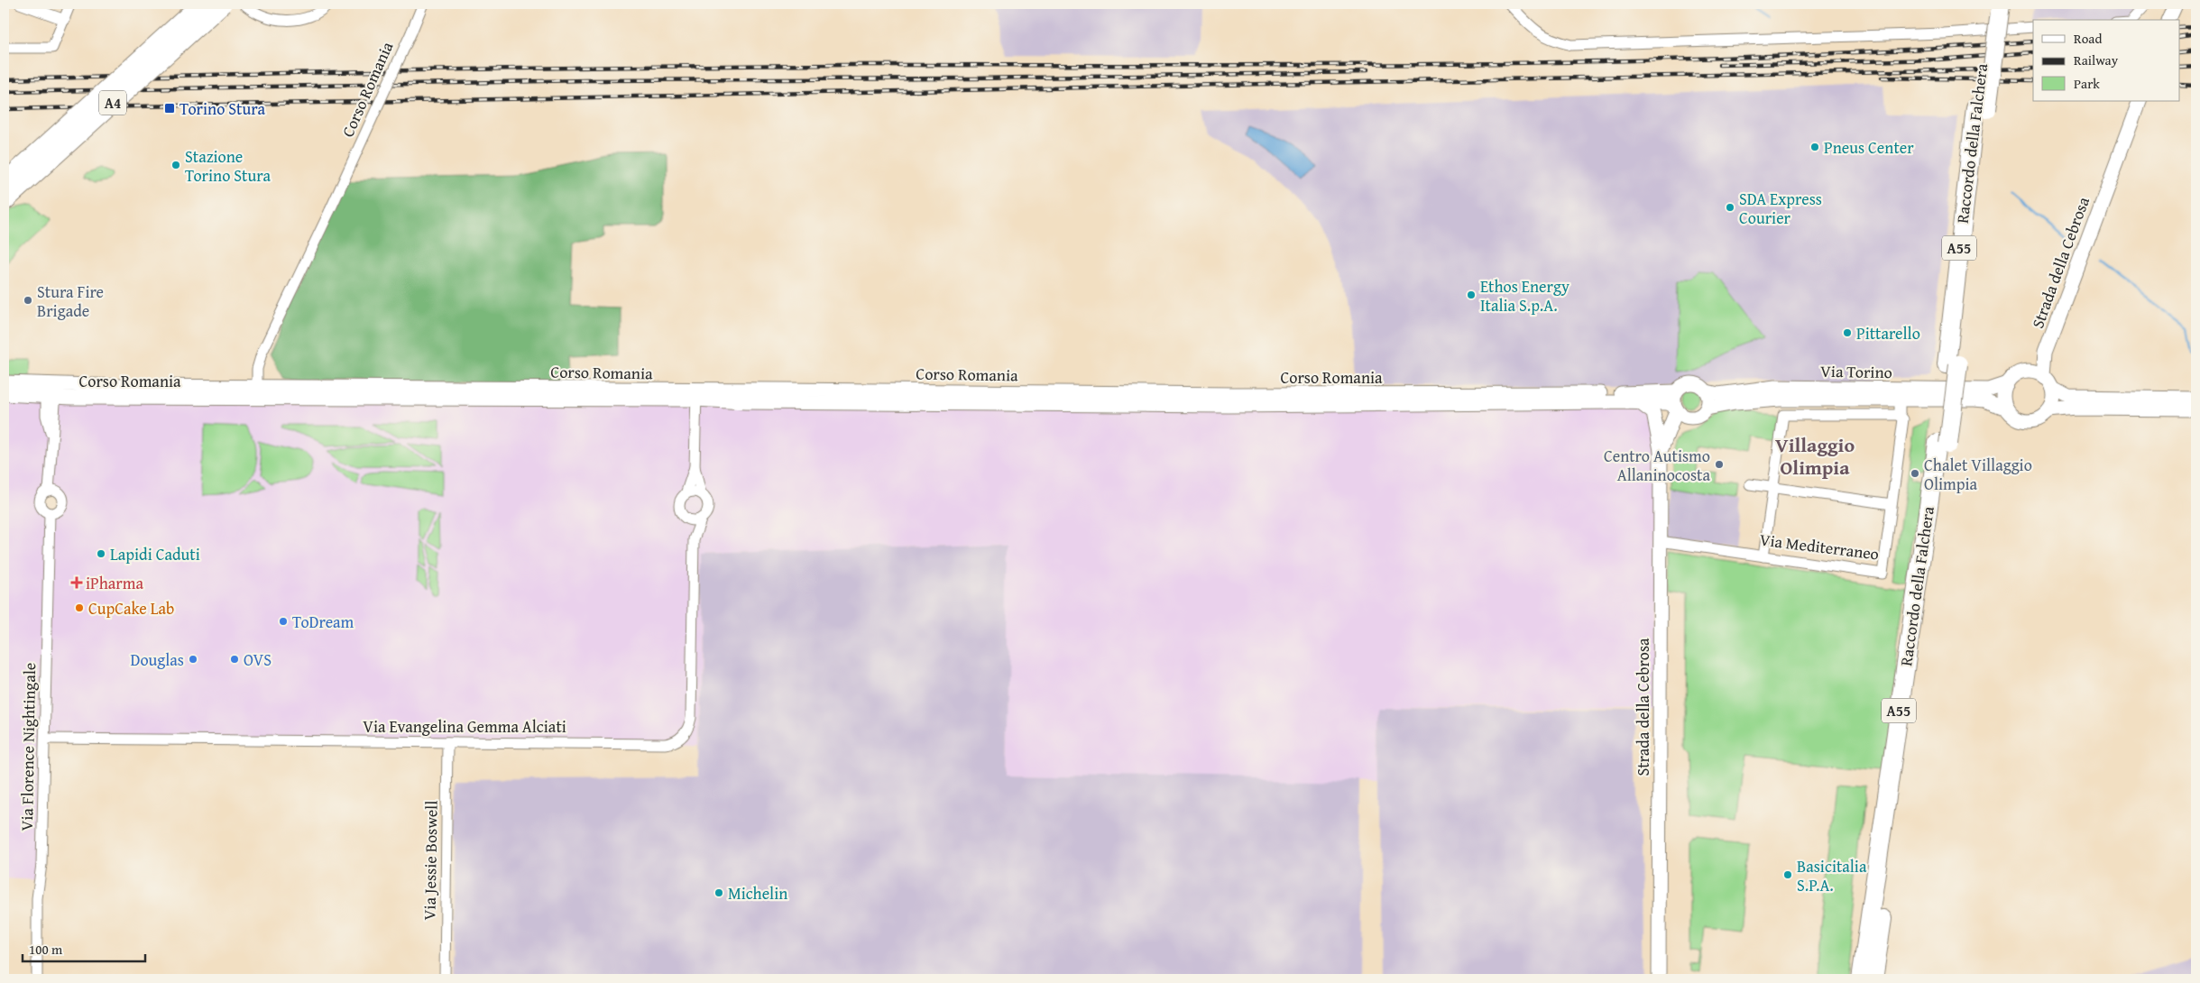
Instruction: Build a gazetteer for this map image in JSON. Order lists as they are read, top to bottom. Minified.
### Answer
{"streets":{"highway":["A4","Raccordo della Falchera","A55"],"main road":["Corso Romania","Strada della Cebrosa","Via Torino"],"street":["Via Mediterraneo","Via Evangelina Gemma Alciati","Via Florence Nightingale","Via Jessie Boswell"]},"crossings":[["Corso Romania","Strada della Cebrosa"],["Corso Romania","Via Torino"],["Strada della Cebrosa","Via Torino"],["Strada della Cebrosa","Via Mediterraneo"],["Via Torino","Via Mediterraneo"],["Via Evangelina Gemma Alciati","Via Florence Nightingale"],["Via Evangelina Gemma Alciati","Via Jessie Boswell"]],"districts":["Villaggio Olimpia"],"places":{"transit":["Torino Stura"],"other":["Pneus Center","Stazione Torino Stura","SDA Express Courier","Ethos Energy Italia S.p.A.","Stura Fire Brigade","Pittarello","Centro Autismo Allaninocosta","Chalet Villaggio Olimpia","Lapidi Caduti","CupCake Lab","ToDream","Douglas","OVS","Basicitalia S.P.A.","Michelin"],"health":["iPharma"]},"legend":["Road","Railway","Park"],"scale_bar":"100 m"}
